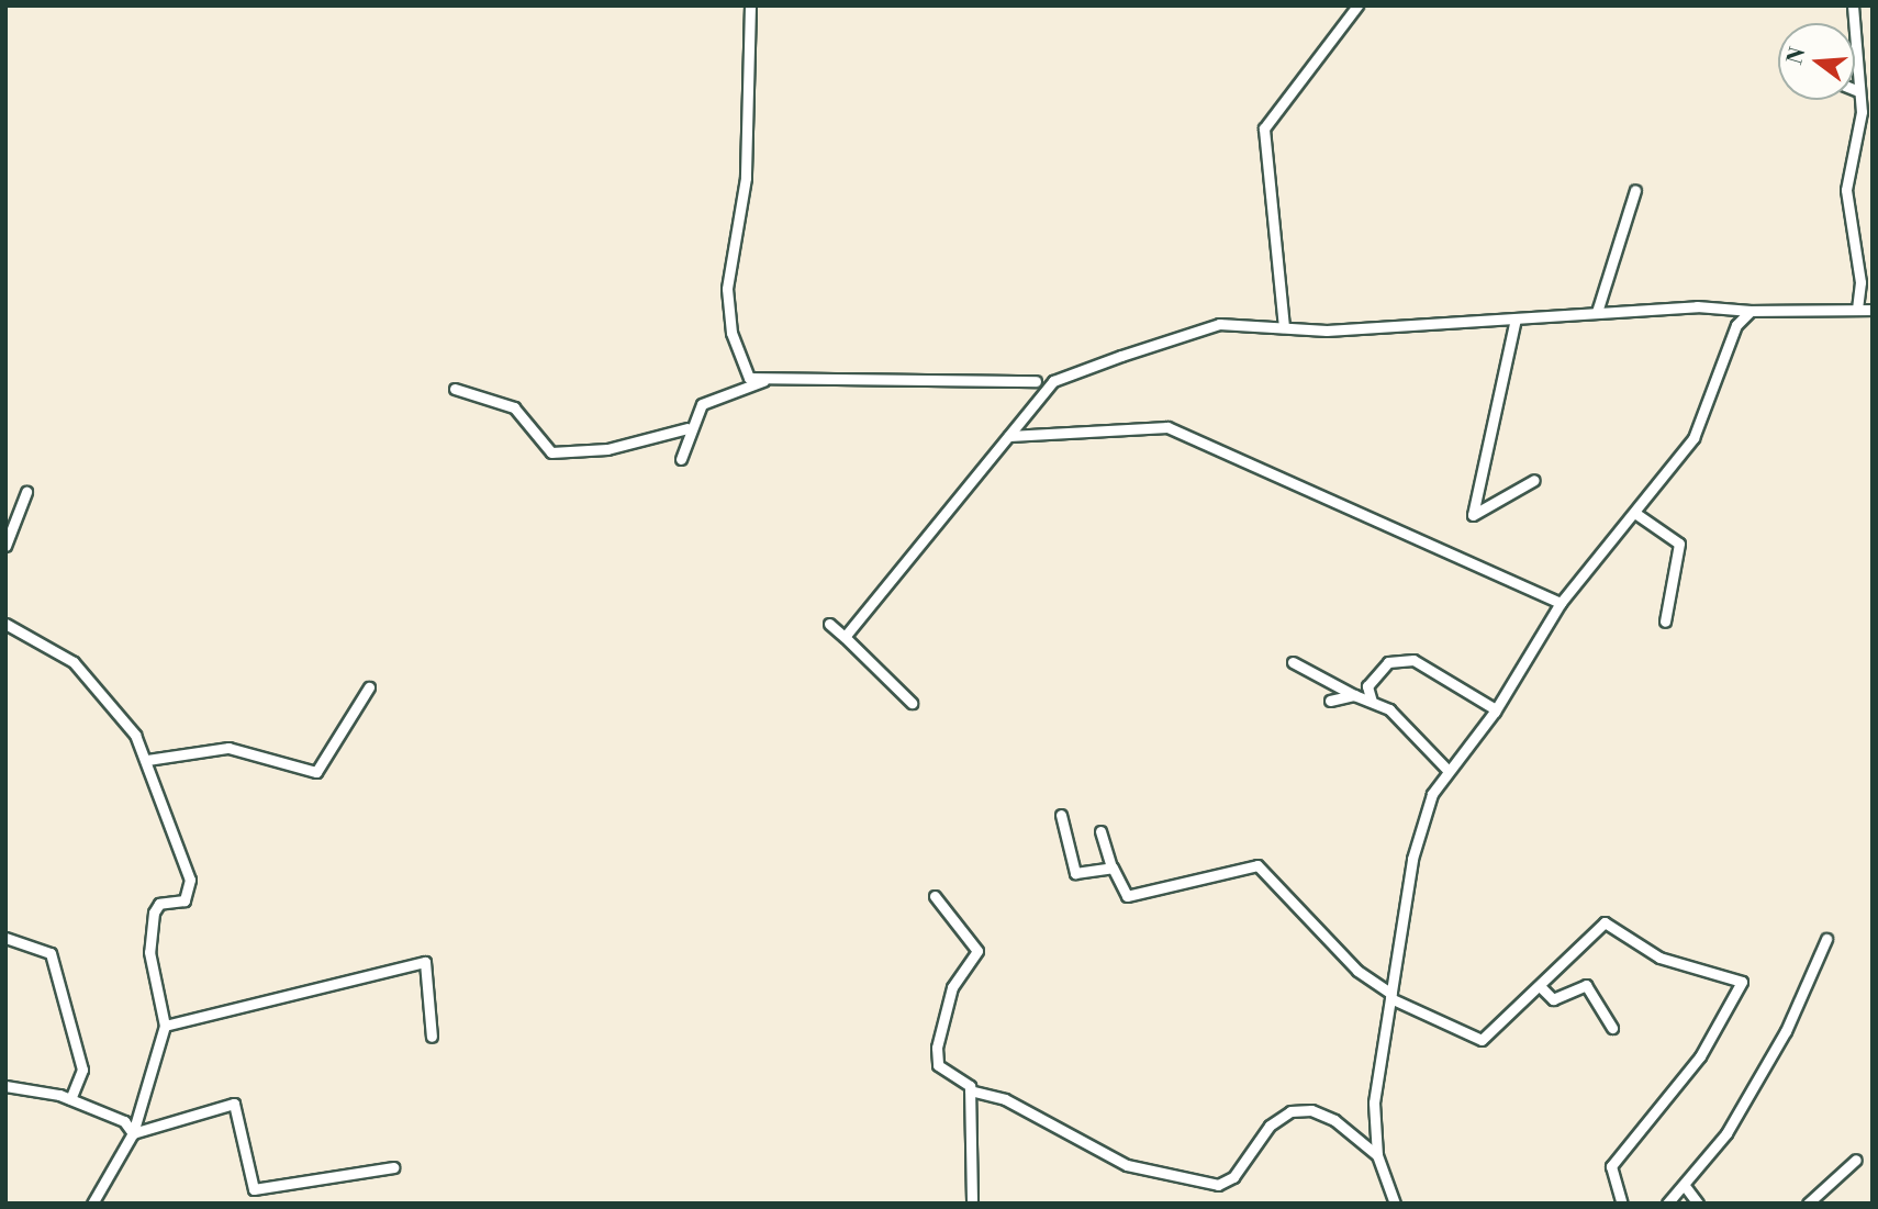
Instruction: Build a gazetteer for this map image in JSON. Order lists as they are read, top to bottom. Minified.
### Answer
{"north":"left"}
